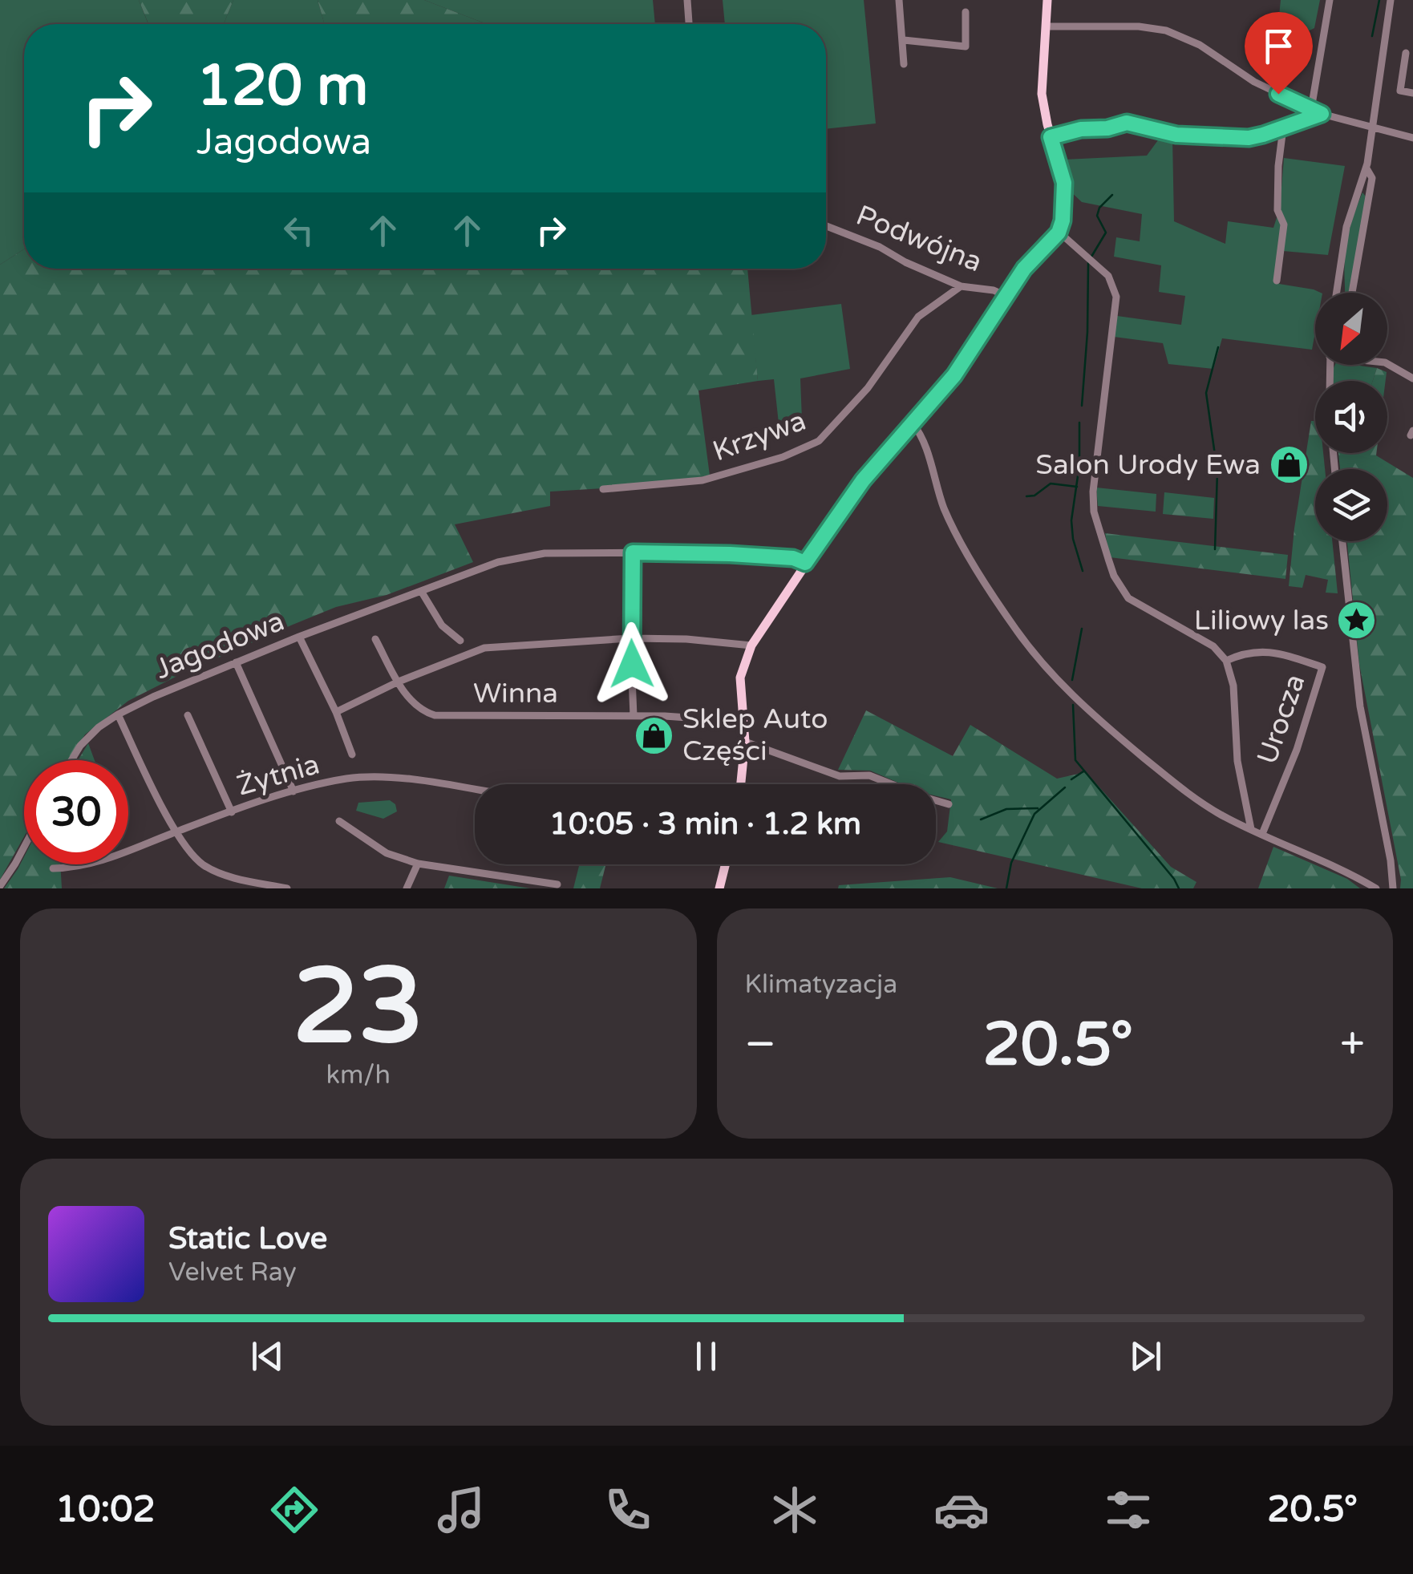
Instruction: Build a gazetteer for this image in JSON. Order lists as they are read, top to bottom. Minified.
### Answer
{"streets":{"street":["Podwójna","Krzywa","Jagodowa","Winna","Urocza","Żytnia"]},"crossings":[["Podwójna","Krzywa"]],"places":{"shop":["Salon Urody Ewa","Sklep Auto Części"],"place":["Liliowy las"]},"north":"bottom left","page":{"turn":["120 m","Jagodowa"],"limit":"30","trip":"10:05 · 3 min · 1.2 km","tile":[["23","km/h"],"Klimatyzacja"],"heat":["−","20.5°","+"],"song":["Static Love","Velvet Ray"],"tabs":["10:02","20.5°"]}}
